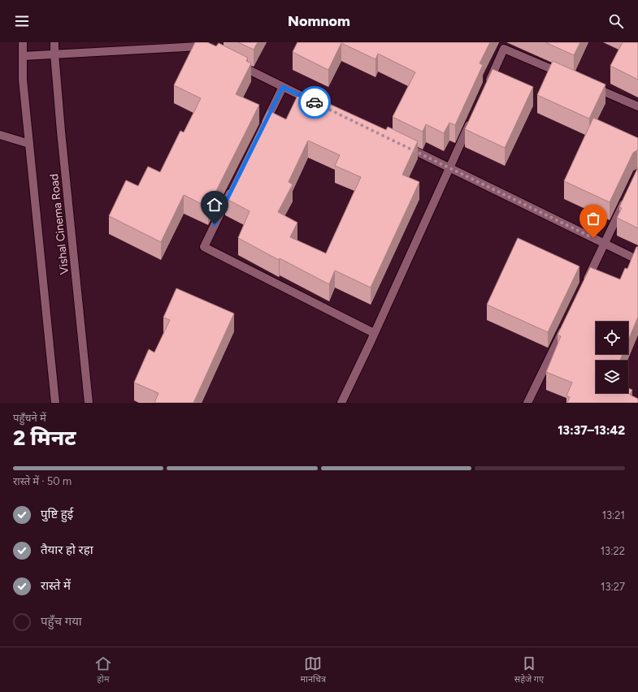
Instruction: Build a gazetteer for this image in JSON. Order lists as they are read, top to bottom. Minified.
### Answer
{"streets":{"street":["Vishal Cinema Road"]},"page":{"header":"Nomnom","heading":["2 मिनट","पहुँचने में","13:37–13:42"],"bar":"रास्ते में · 50 m","list":[["पुष्टि हुई","13:21"],["तैयार हो रहा","13:22"],["रास्ते में","13:27"],"पहुँच गया"],"tabs":["होम","मानचित्र","सहेजे गए"]}}
